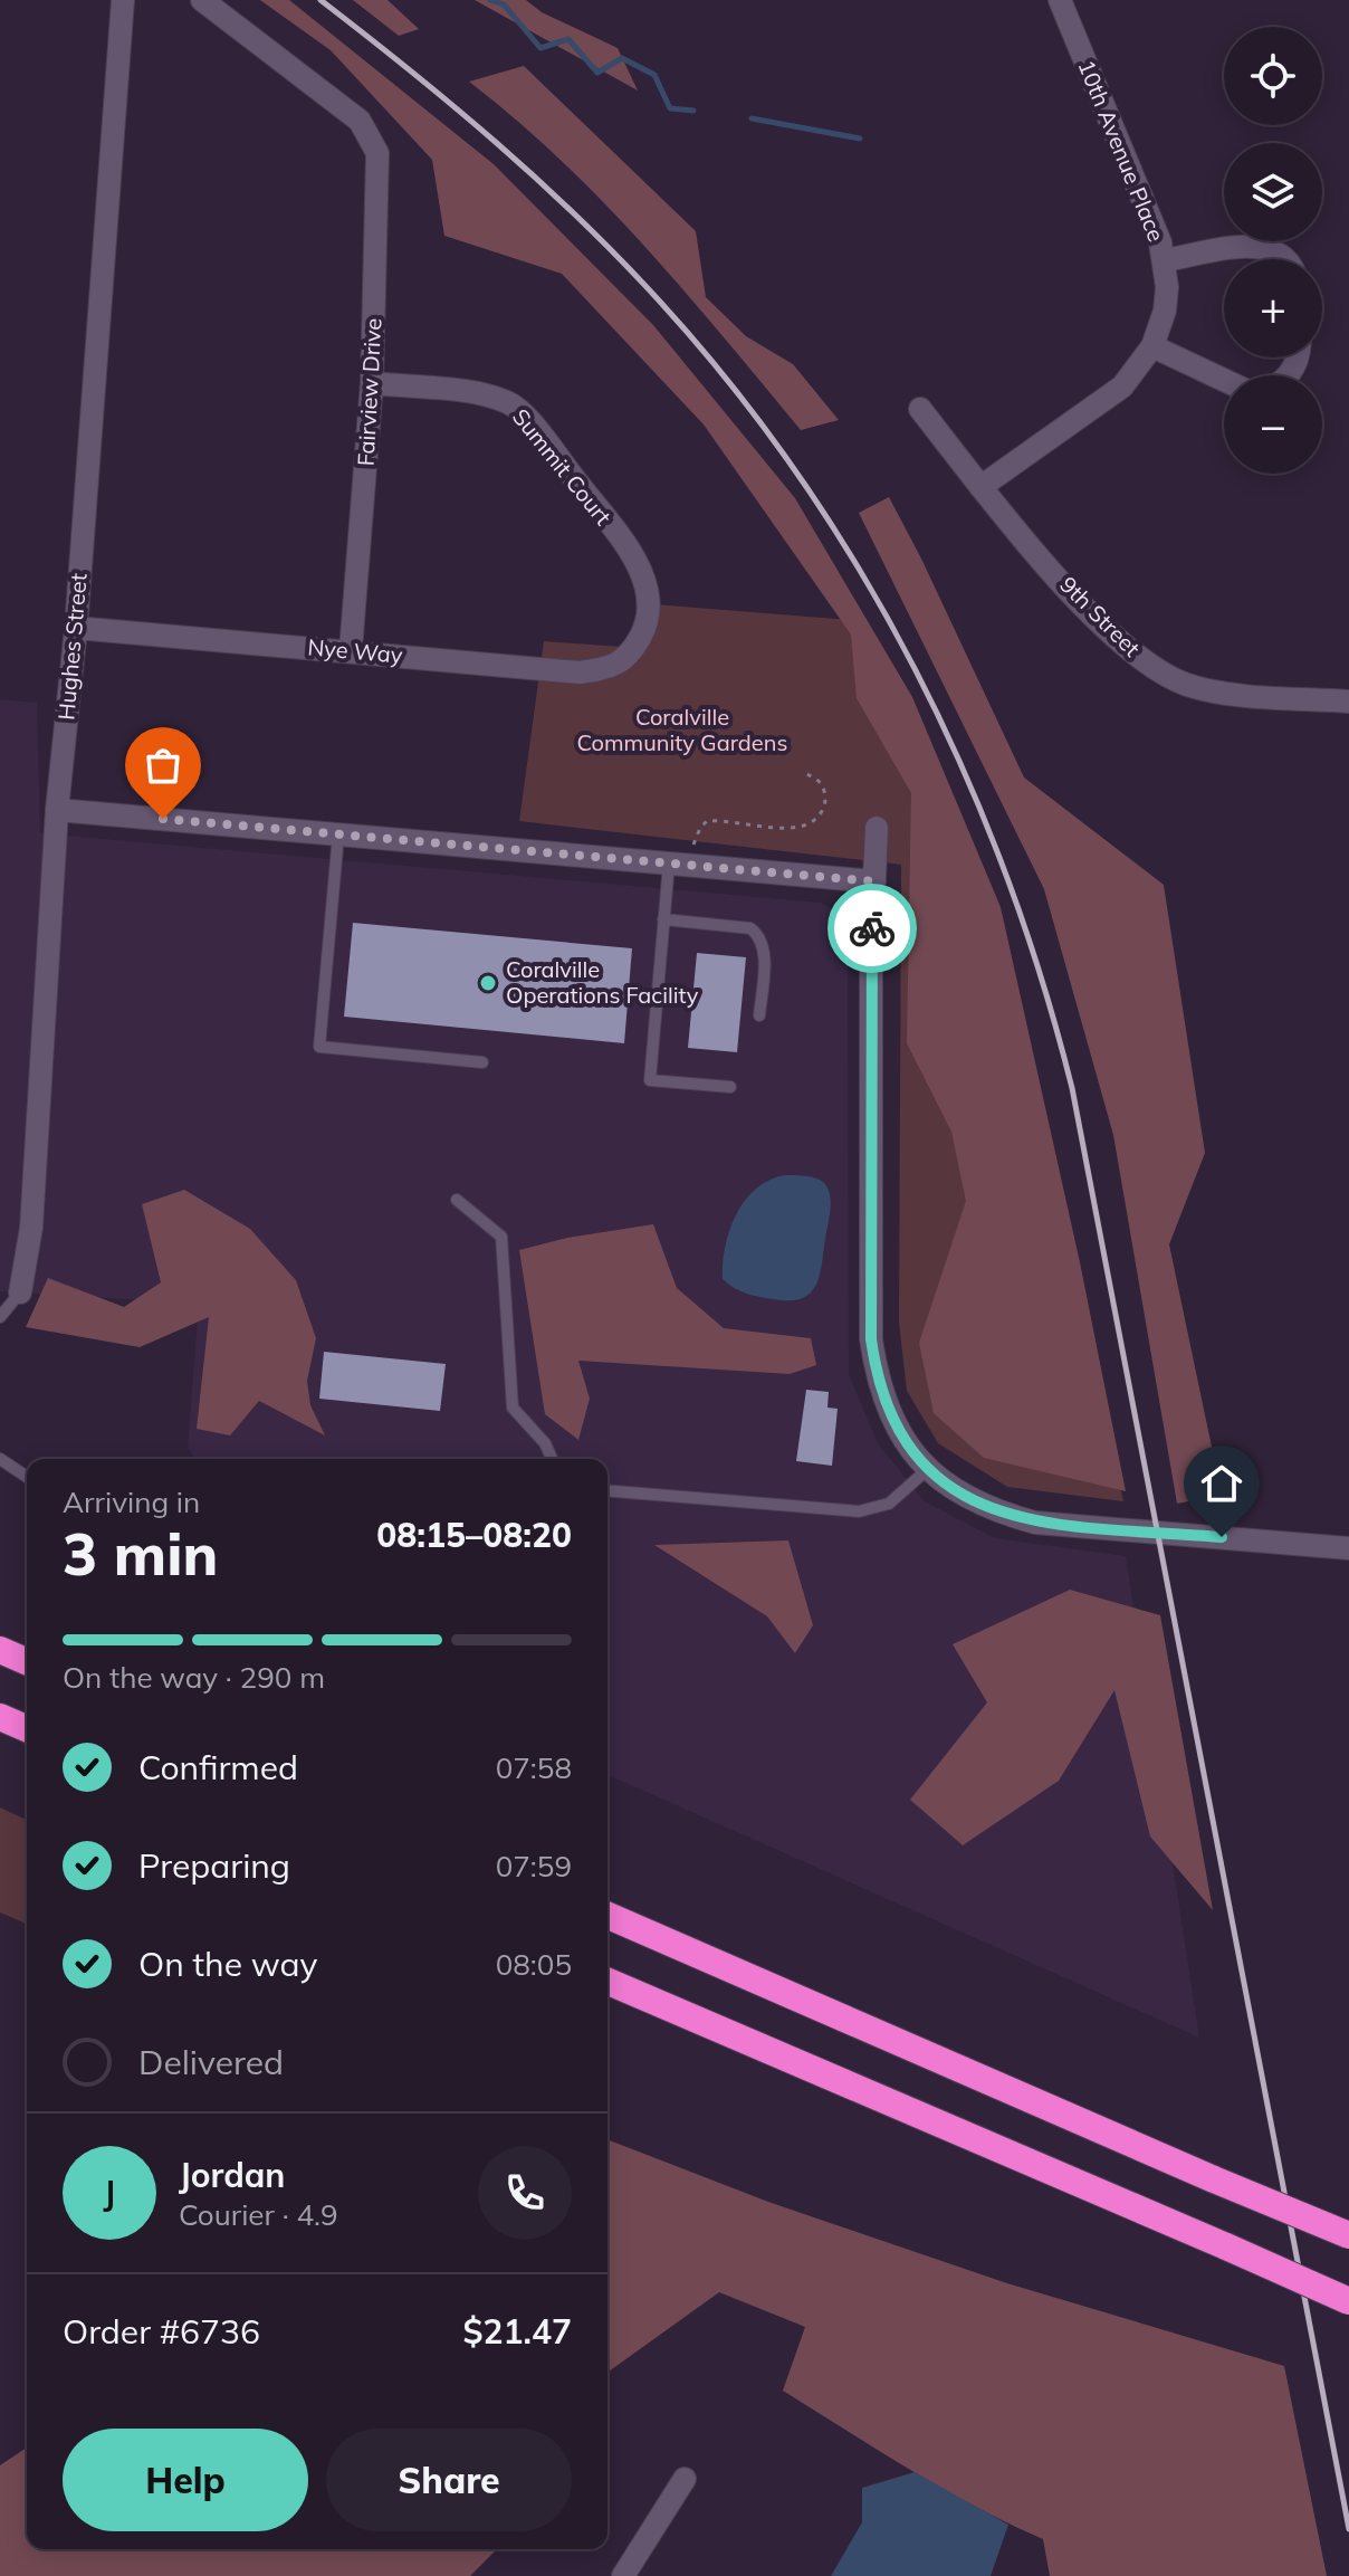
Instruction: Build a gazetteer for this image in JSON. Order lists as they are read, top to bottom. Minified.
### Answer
{"streets":{"street":["10th Avenue Place","Fairview Drive","Summit Court","9th Street","Hughes Street","Nye Way"]},"crossings":[["10th Avenue Place","9th Street"],["Fairview Drive","Summit Court"],["Fairview Drive","Nye Way"],["Summit Court","Nye Way"],["Hughes Street","Nye Way"]],"parks":["Coralville Community Gardens"],"places":["Coralville Operations Facility"],"page":{"map_buttons":["+","−"],"heading":["3 min","Arriving in","08:15–08:20"],"panel":["Jordan","Courier · 4.9","Order #6736","$21.47"],"bar":"On the way · 290 m","list":[["Confirmed","07:58"],["Preparing","07:59"],["On the way","08:05"],"Delivered"],"round":"J","buttons":["Help","Share"]}}
